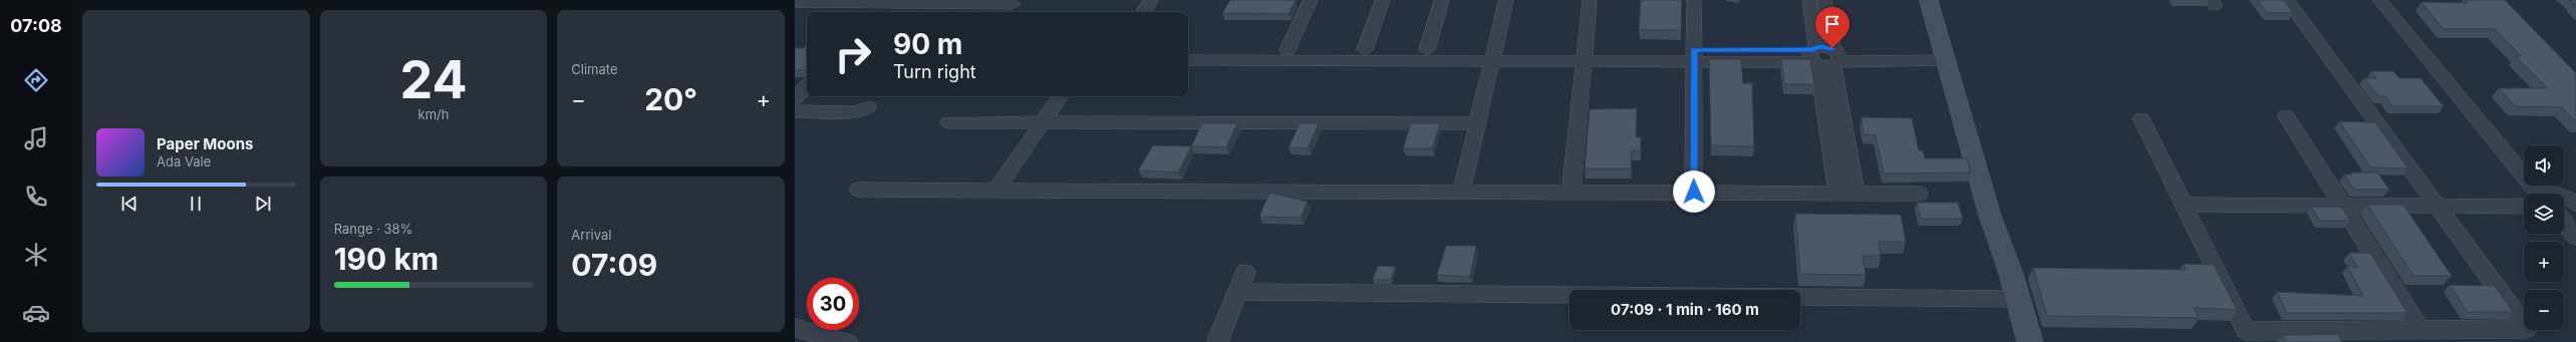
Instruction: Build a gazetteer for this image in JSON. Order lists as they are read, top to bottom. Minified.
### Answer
{"page":{"tabs":"07:08","tile":[["24","km/h"],"Climate",["Range · 38%","190 km"],["Arrival","07:09"]],"turn":["90 m","Turn right"],"heat":["−","20°","+"],"song":["Paper Moons","Ada Vale"],"map_buttons":["+","−"],"limit":"30","trip":"07:09 · 1 min · 160 m"}}
